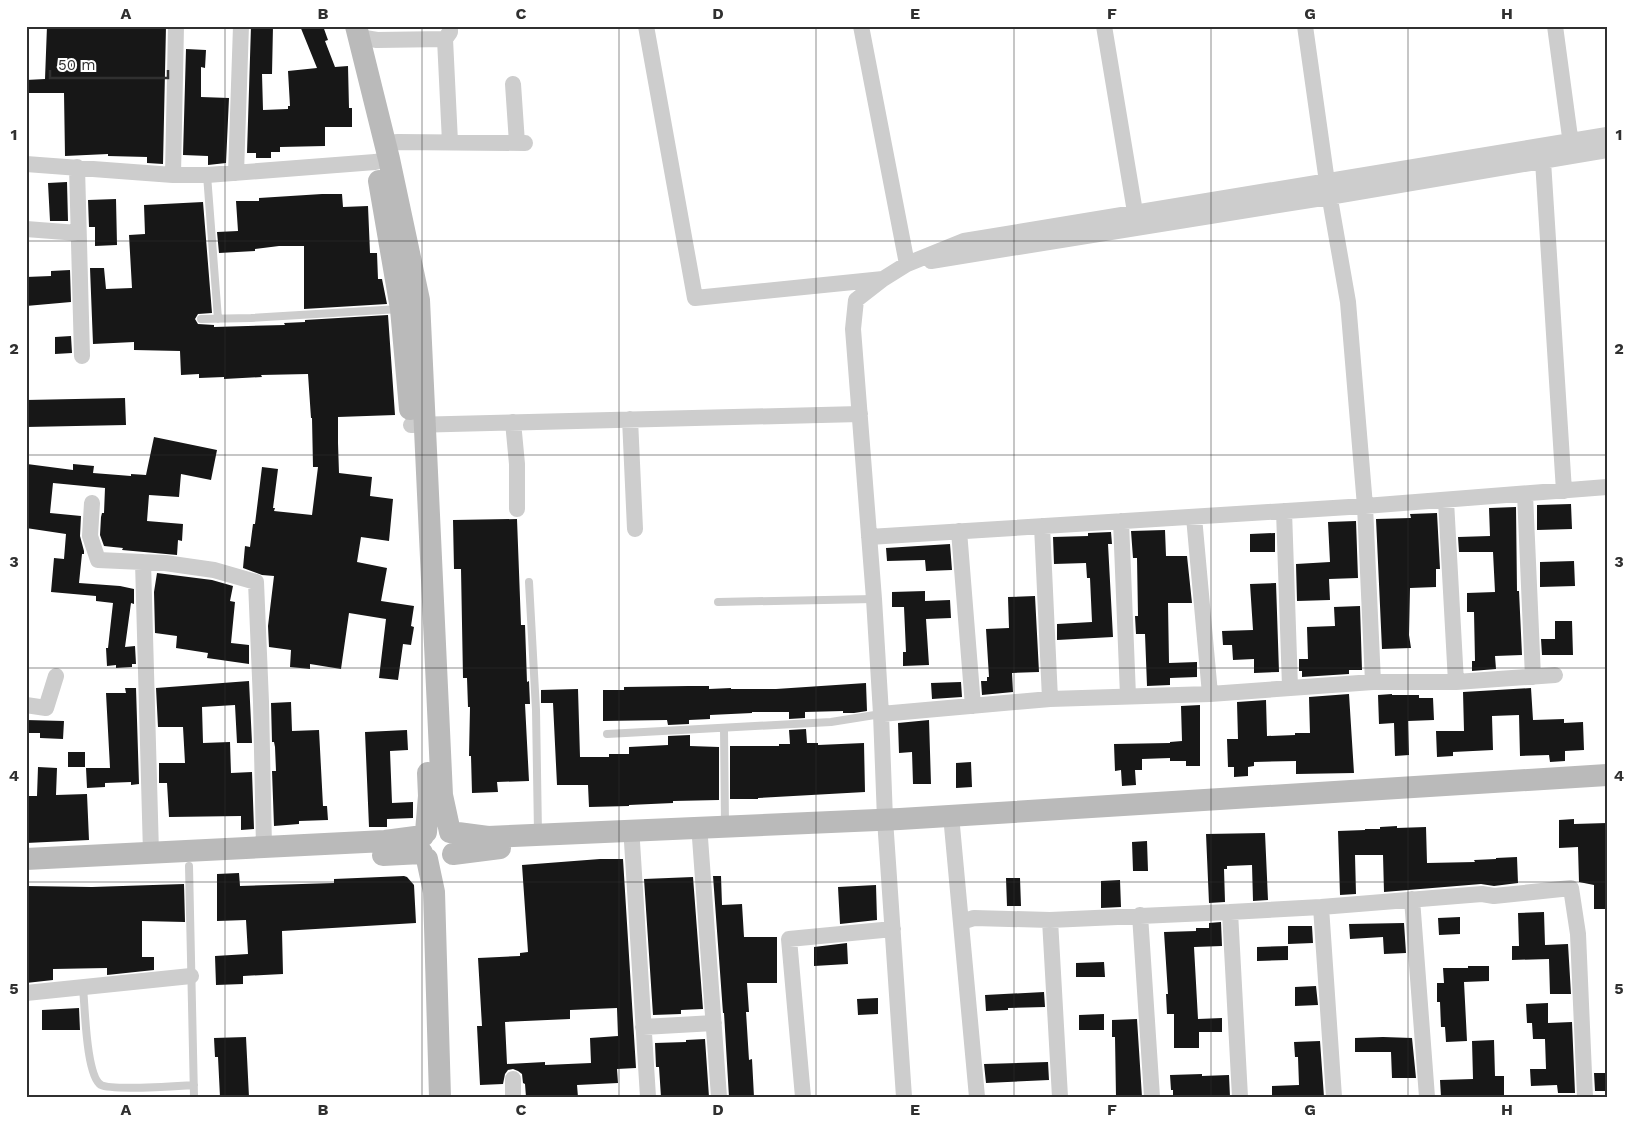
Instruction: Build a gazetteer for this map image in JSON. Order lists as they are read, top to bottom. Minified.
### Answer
{"scale_bar":"50 m","grid":{"columns":["A","B","C","D","E","F","G","H"],"rows":["1","2","3","4","5"]}}
